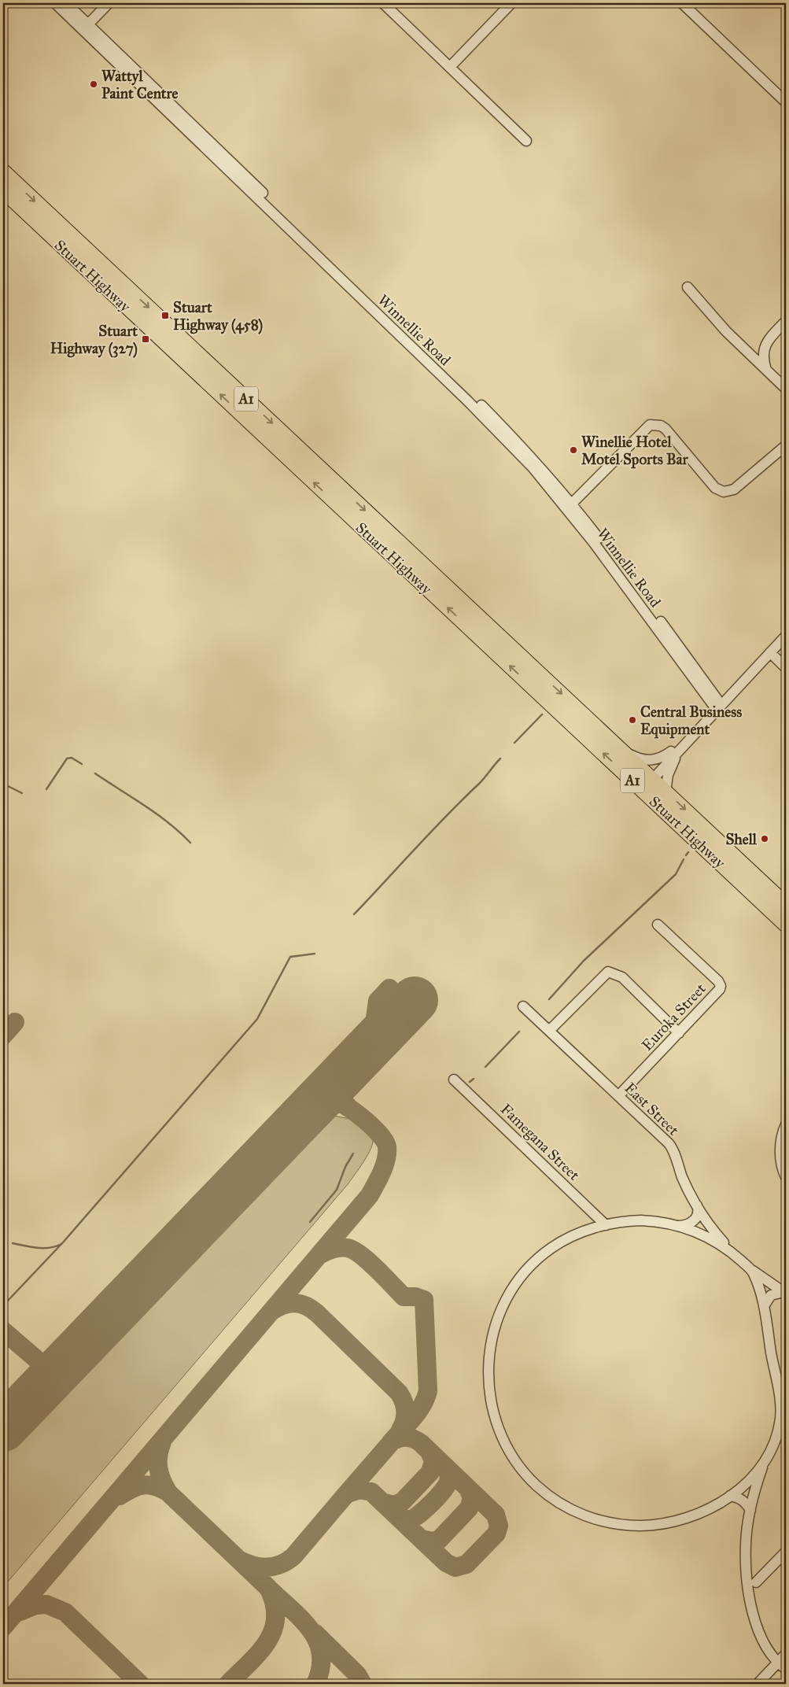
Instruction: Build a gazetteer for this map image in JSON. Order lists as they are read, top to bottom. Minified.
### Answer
{"streets":{"highway":["Stuart Highway","A1"],"street":["Winnellie Road","Euroka Street","East Street","Famegana Street"]},"crossings":[["Euroka Street","East Street"]],"places":{"other":["Wattyl Paint Centre","Winellie Hotel Motel Sports Bar","Central Business Equipment","Shell"],"transit":["Stuart Highway (458)","Stuart Highway (327)"]}}
